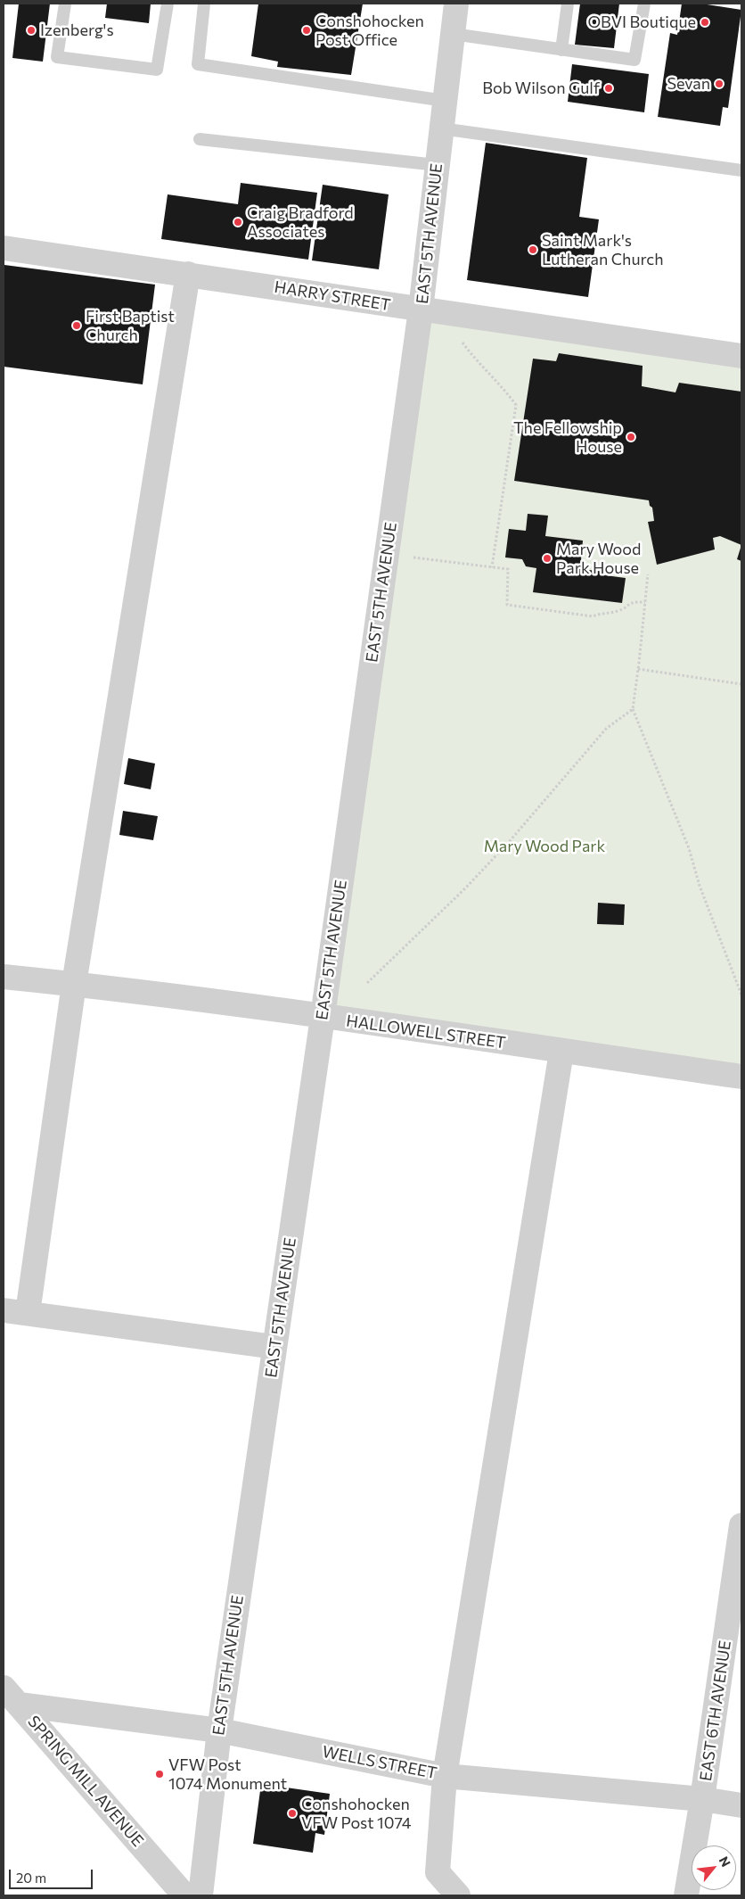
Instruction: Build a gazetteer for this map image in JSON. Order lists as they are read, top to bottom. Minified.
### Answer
{"streets":{"street":["EAST 5TH AVENUE","HARRY STREET","HALLOWELL STREET","EAST 6TH AVENUE","WELLS STREET","SPRING MILL AVENUE"]},"crossings":[["EAST 5TH AVENUE","HARRY STREET"],["EAST 5TH AVENUE","HALLOWELL STREET"],["EAST 5TH AVENUE","WELLS STREET"],["EAST 6TH AVENUE","WELLS STREET"],["WELLS STREET","SPRING MILL AVENUE"]],"parks":["Mary Wood Park"],"places":["OBVI Boutique","Izenberg's","Conshohocken Post Office","Sevan","Bob Wilson Gulf","Craig Bradford Associates","Saint Mark's Lutheran Church","First Baptist Church","The Fellowship House","Mary Wood Park House","VFW Post 1074 Monument","Conshohocken VFW Post 1074"],"scale_bar":"20 m","north":"top right"}
